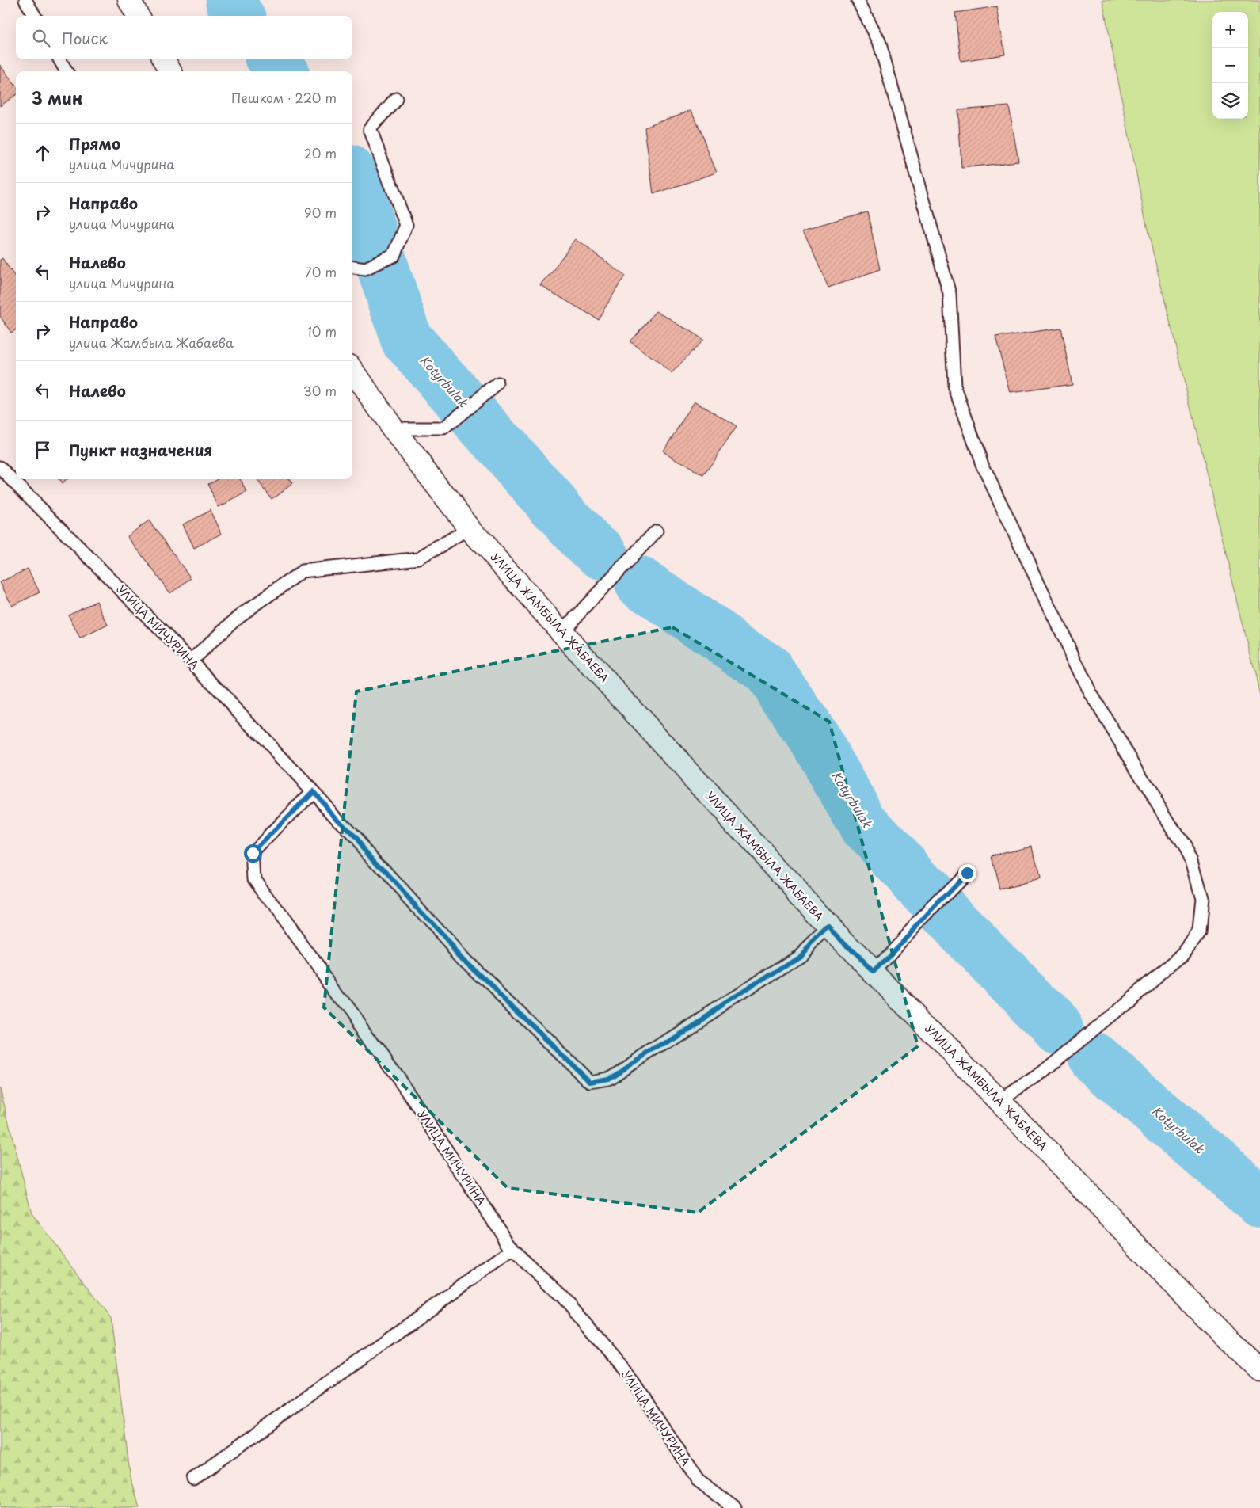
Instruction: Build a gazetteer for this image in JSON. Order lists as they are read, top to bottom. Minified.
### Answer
{"streets":{"street":["УЛИЦА ЖАМБЫЛА ЖАБАЕВА"],"lane":["УЛИЦА МИЧУРИНА"]},"crossings":[["УЛИЦА ЖАМБЫЛА ЖАБАЕВА","УЛИЦА МИЧУРИНА"]],"water":["Kotyrbulak"],"page":{"map_buttons":["+","−"],"search":"Поиск","heading":["3 мин","Пешком · 220 m"],"list":[["Прямо","улица Мичурина","20 m"],["Направо","улица Мичурина","90 m"],["Налево","улица Мичурина","70 m"],["Направо","улица Жамбыла Жабаева","10 m"],["Налево","30 m"],"Пункт назначения"]}}
